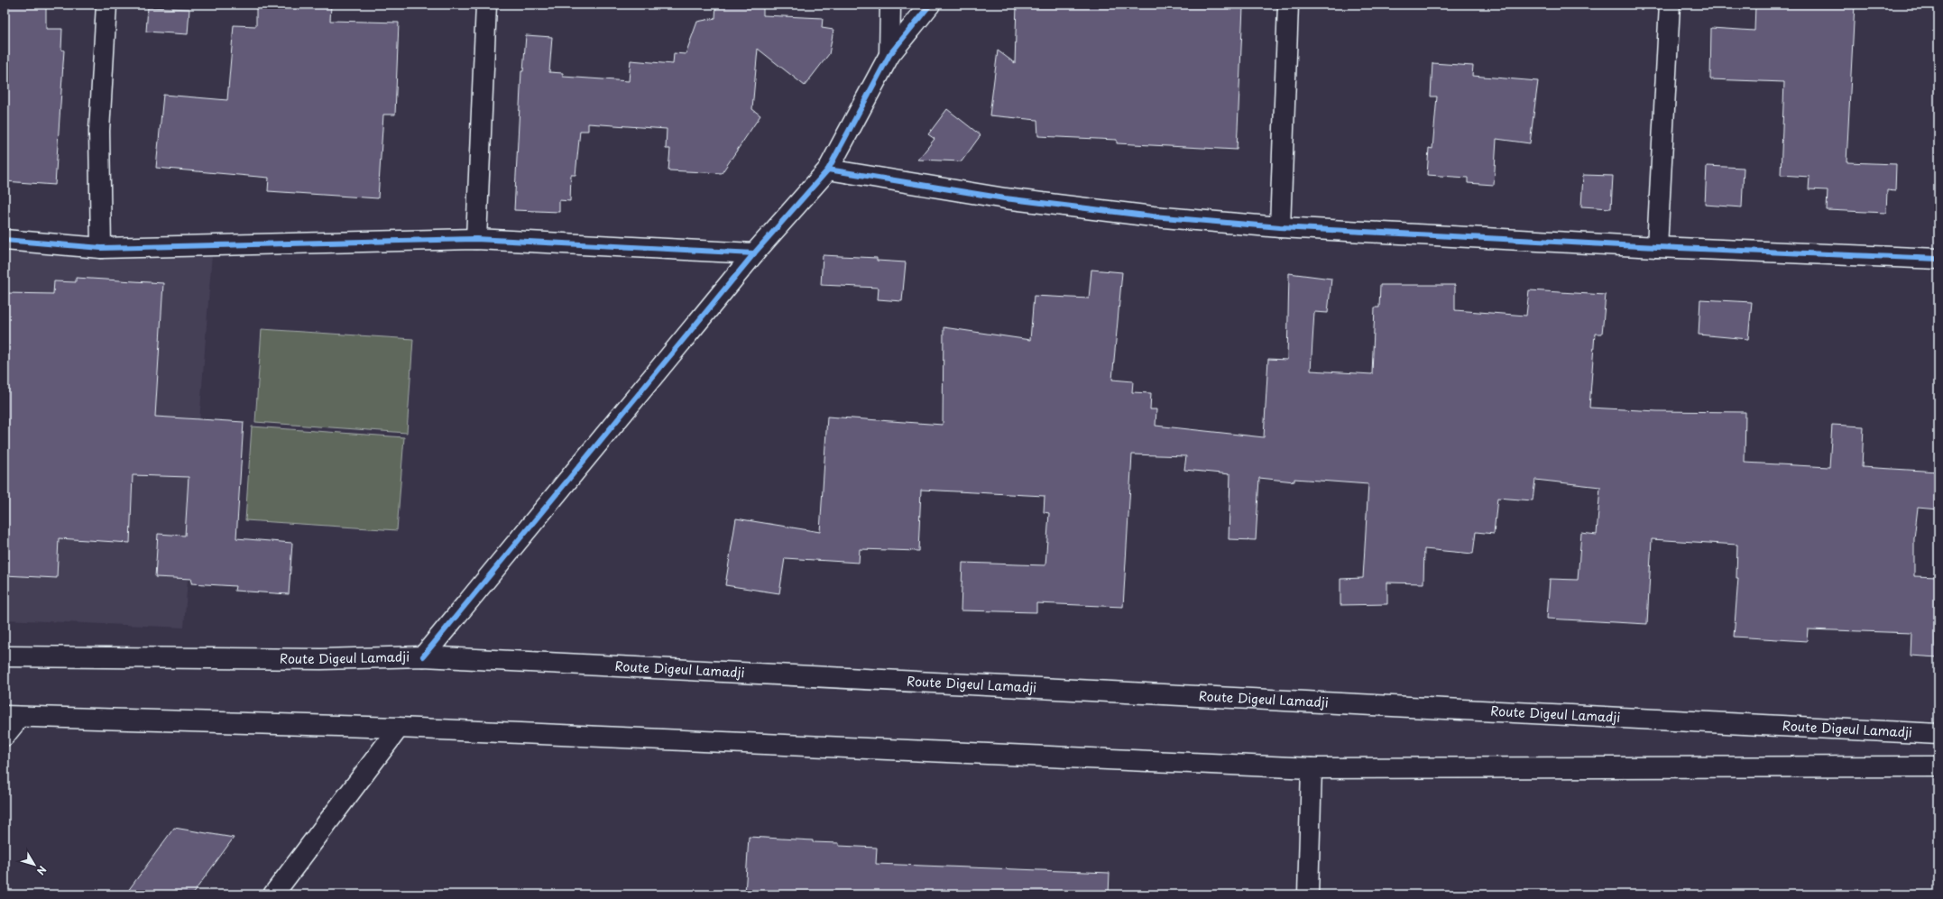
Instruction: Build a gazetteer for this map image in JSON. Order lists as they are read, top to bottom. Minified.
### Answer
{"streets":{"street":["Route Digeul Lamadji"]},"north":"bottom right"}
